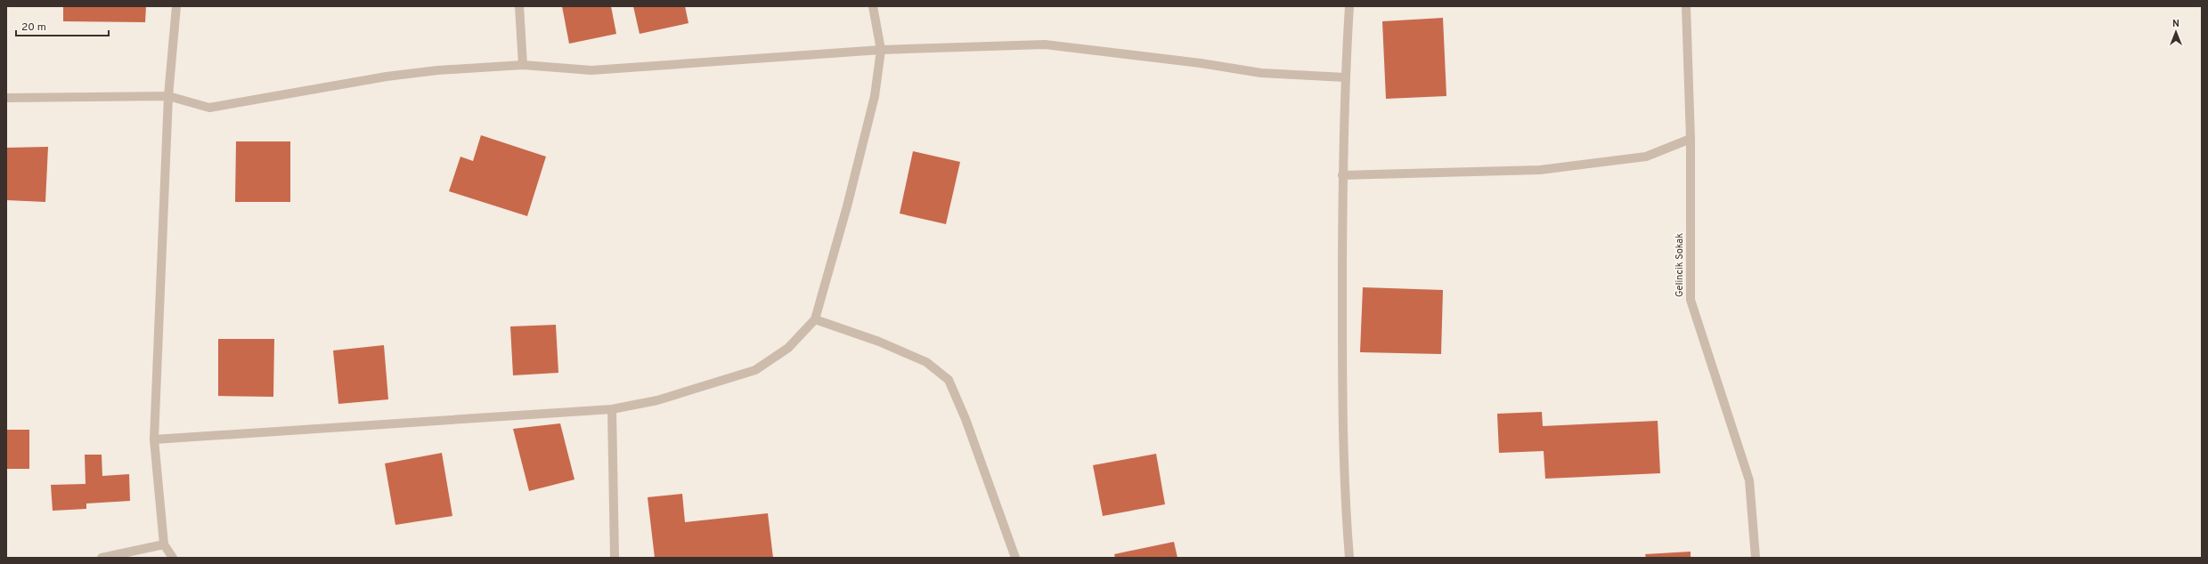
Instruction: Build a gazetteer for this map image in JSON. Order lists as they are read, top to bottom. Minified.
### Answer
{"streets":{"street":["Gelincik Sokak"]},"scale_bar":"20 m","north":"top"}
